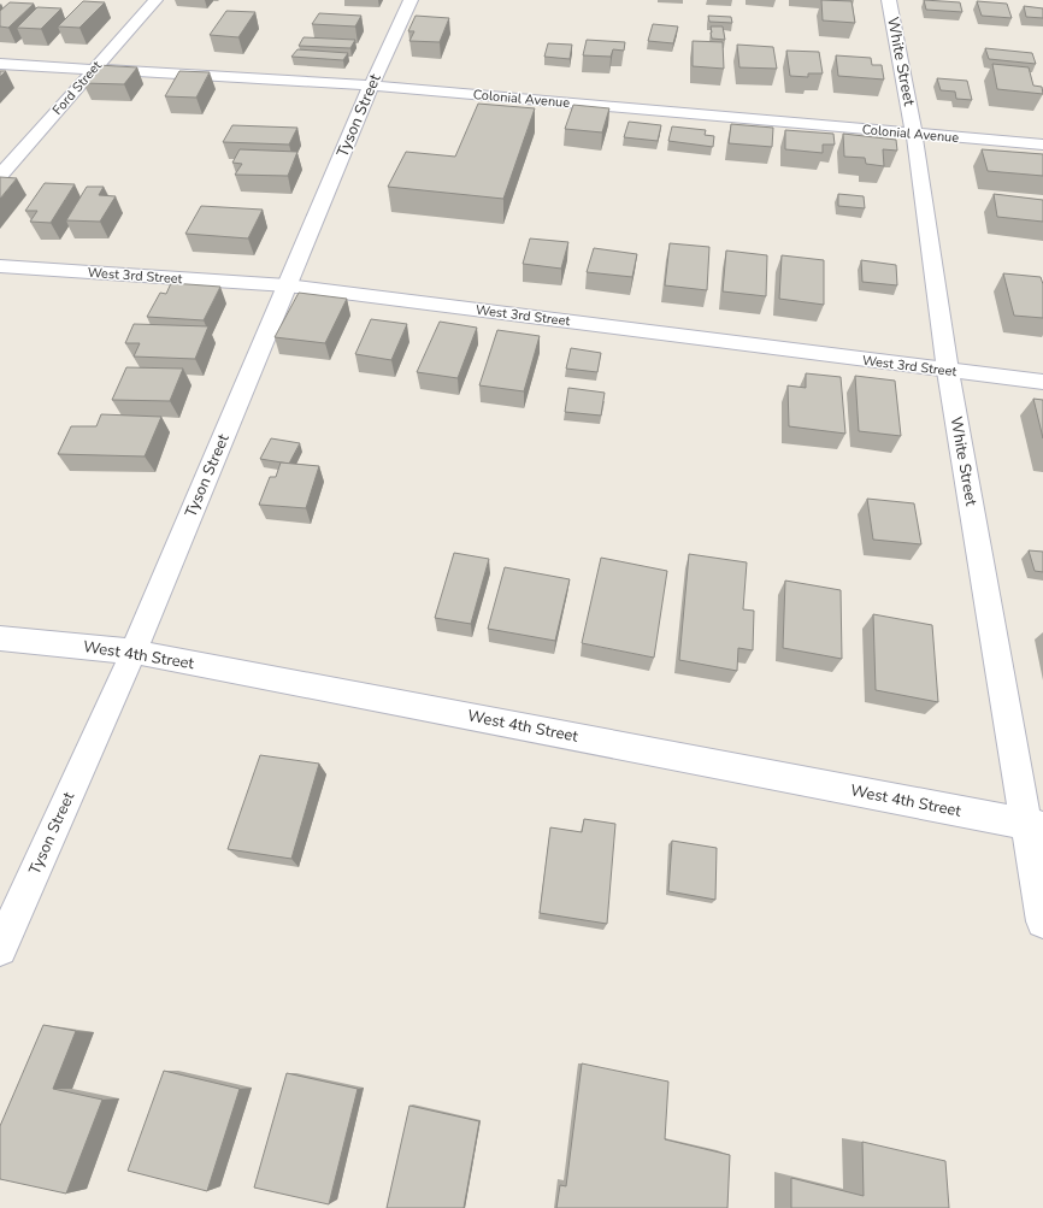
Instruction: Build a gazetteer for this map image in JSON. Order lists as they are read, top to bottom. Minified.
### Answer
{"streets":{"street":["White Street","Ford Street","Colonial Avenue","Tyson Street","West 3rd Street","West 4th Street"]},"crossings":[["White Street","Colonial Avenue"],["White Street","West 3rd Street"],["White Street","West 4th Street"],["Ford Street","Colonial Avenue"],["Colonial Avenue","Tyson Street"],["Tyson Street","West 3rd Street"],["Tyson Street","West 4th Street"]]}
